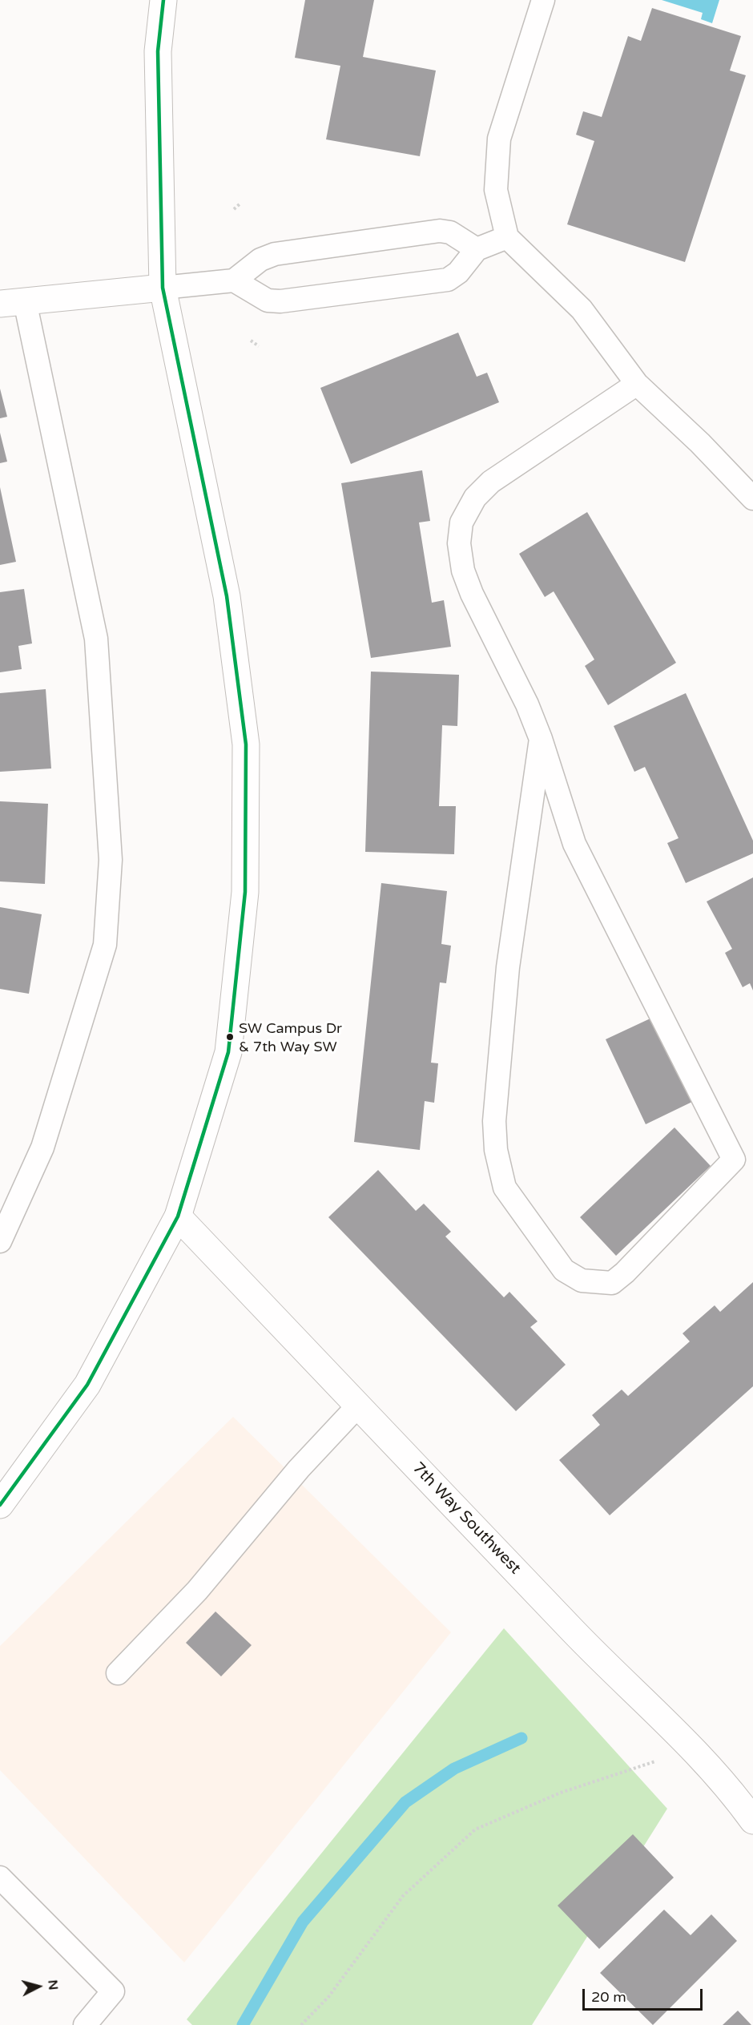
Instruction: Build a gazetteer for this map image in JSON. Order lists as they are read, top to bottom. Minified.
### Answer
{"streets":{"main road":["7th Way Southwest"]},"places":["SW Campus Dr & 7th Way SW"],"scale_bar":"20 m","north":"right"}
